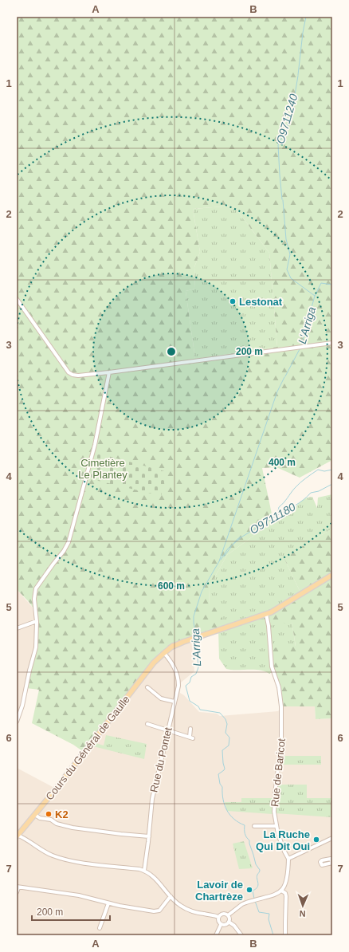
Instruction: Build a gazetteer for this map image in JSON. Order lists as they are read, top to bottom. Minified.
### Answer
{"streets":{"main road":["Cours du Général de Gaulle"],"street":["Rue du Pontet","Rue de Baricot"]},"crossings":[["Cours du Général de Gaulle","Rue du Pontet"],["Cours du Général de Gaulle","Rue de Baricot"]],"water":["O9711240","L'Arriga","O9711180"],"parks":["Cimetière Le Plantey"],"places":["Lestonat","K2","La Ruche Qui Dit Oui","Lavoir de Chartrèze"],"scale_bar":"200 m","north":"bottom","grid":{"columns":["A","B"],"rows":["1","2","3","4","5","6","7"]},"rings":["200 m","400 m","600 m"]}
